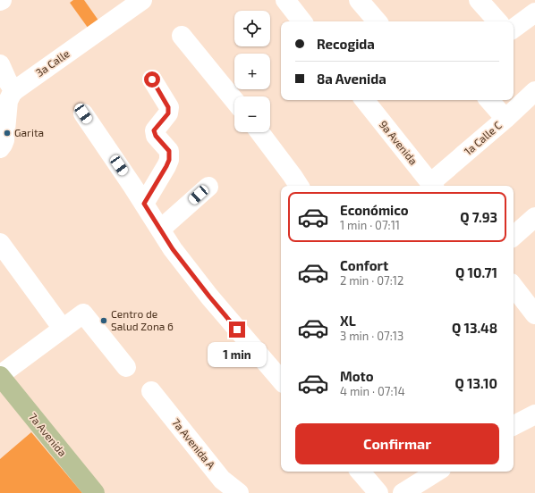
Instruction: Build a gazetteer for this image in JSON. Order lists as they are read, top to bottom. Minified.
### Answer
{"streets":{"main road":["7a Avenida"],"street":["3a Calle","1a Calle C","9a Avenida","7a Avenida A"]},"crossings":[["1a Calle C","9a Avenida"]],"places":["Garita","Centro de Salud Zona 6"],"page":{"map_buttons":["+","−"],"banner":["Recogida","8a Avenida"],"list":[{"name":"Económico","note":"1 min · 07:11","value":"Q 7.93"},{"name":"Confort","note":"2 min · 07:12","value":"Q 10.71"},{"name":"XL","note":"3 min · 07:13","value":"Q 13.48"},{"name":"Moto","note":"4 min · 07:14","value":"Q 13.10"}],"bubble":"1 min","buttons":"Confirmar"}}
